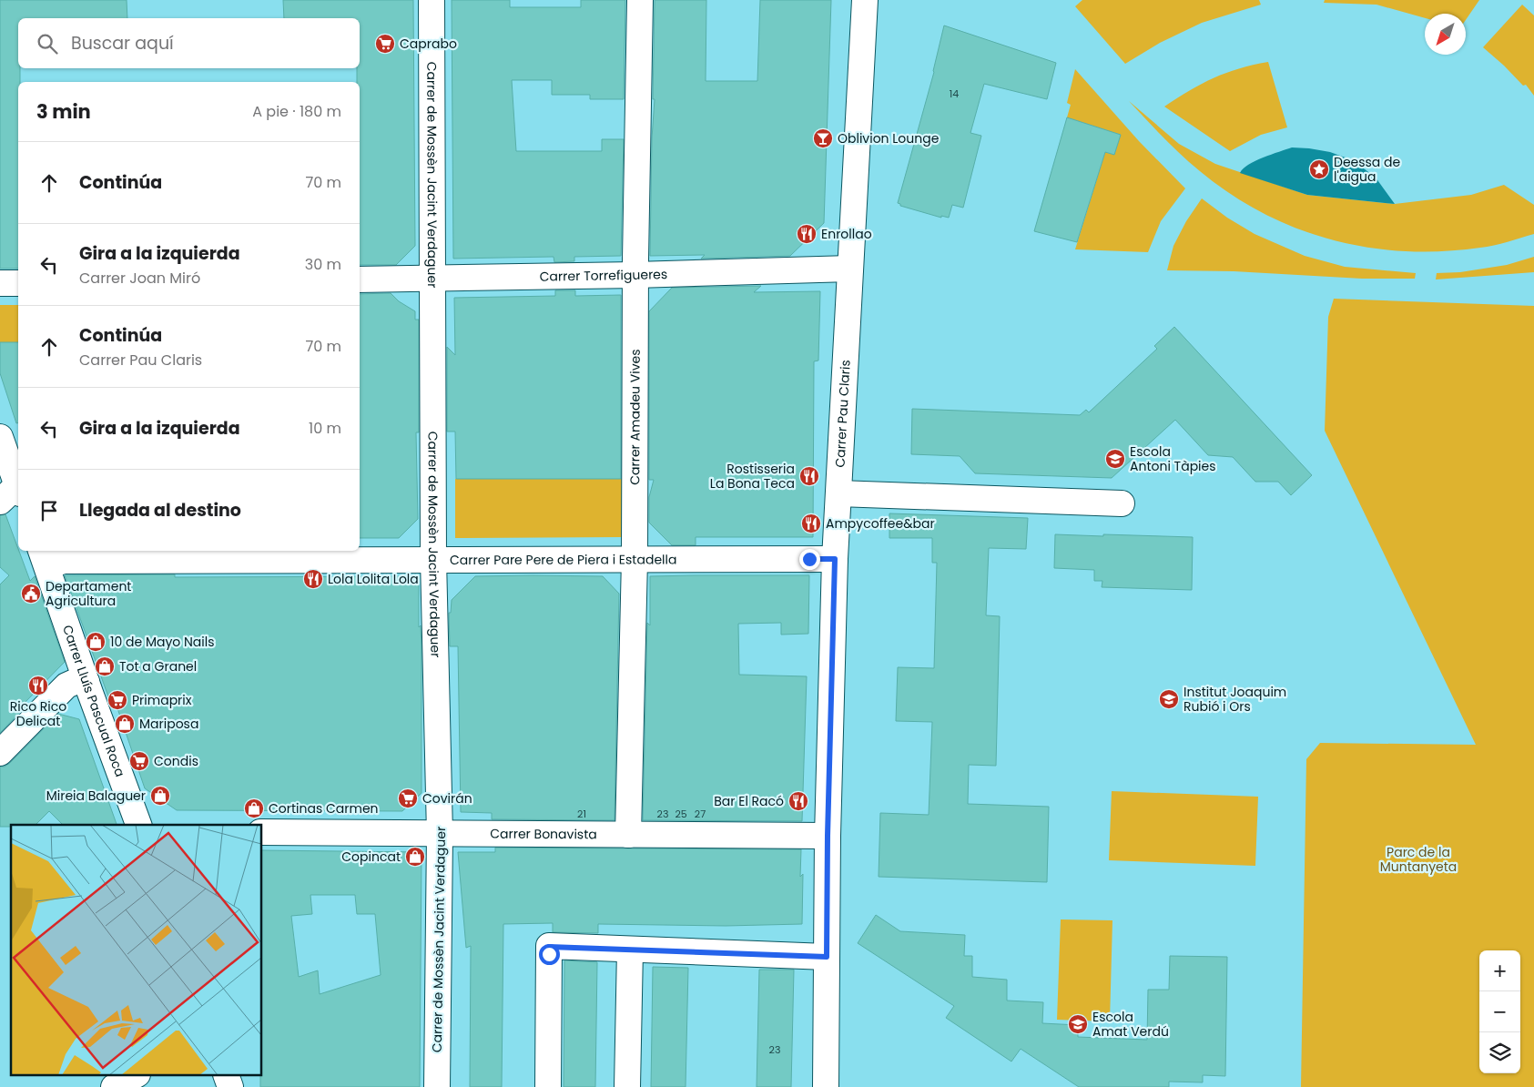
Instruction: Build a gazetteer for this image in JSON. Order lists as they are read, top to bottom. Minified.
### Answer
{"streets":{"street":["Carrer de Mossèn Jacint Verdaguer","Carrer Torrefigueres","Carrer Pau Claris","Carrer Amadeu Vives","Carrer Pare Pere de Piera i Estadella","Carrer Lluís Pascual Roca","Carrer Bonavista"]},"crossings":[["Carrer de Mossèn Jacint Verdaguer","Carrer Torrefigueres"],["Carrer de Mossèn Jacint Verdaguer","Carrer Pare Pere de Piera i Estadella"],["Carrer de Mossèn Jacint Verdaguer","Carrer Bonavista"],["Carrer Torrefigueres","Carrer Pau Claris"],["Carrer Torrefigueres","Carrer Amadeu Vives"],["Carrer Pau Claris","Carrer Pare Pere de Piera i Estadella"],["Carrer Pau Claris","Carrer Bonavista"],["Carrer Amadeu Vives","Carrer Pare Pere de Piera i Estadella"],["Carrer Amadeu Vives","Carrer Bonavista"],["Carrer Pare Pere de Piera i Estadella","Carrer Lluís Pascual Roca"]],"parks":["Parc de la Muntanyeta"],"places":{"supermarket":["Caprabo","Primaprix","Condis","Covirán"],"bar":["Oblivion Lounge"],"place":["Deessa de l'aigua"],"restaurant":["Enrollao","Rostisseria La Bona Teca","Ampycoffee&bar","Lola Lolita Lola","Rico Rico Delicat","Bar El Racó"],"school or university":["Escola Antoni Tàpies","Institut Joaquim Rubió i Ors","Escola Amat Verdú"],"public building":["Departament Agricultura"],"shop":["10 de Mayo Nails","Tot a Granel","Mariposa","Mireia Balaguer","Cortinas Carmen","Copincat"]},"house_numbers":["14","21","23","25","27","23"],"north":"bottom left","page":{"search":"Buscar aquí","heading":["3 min","A pie · 180 m"],"list":[["Continúa","70 m"],["Gira a la izquierda","Carrer Joan Miró","30 m"],["Continúa","Carrer Pau Claris","70 m"],["Gira a la izquierda","10 m"],"Llegada al destino"],"map_buttons":["+","−"]}}
